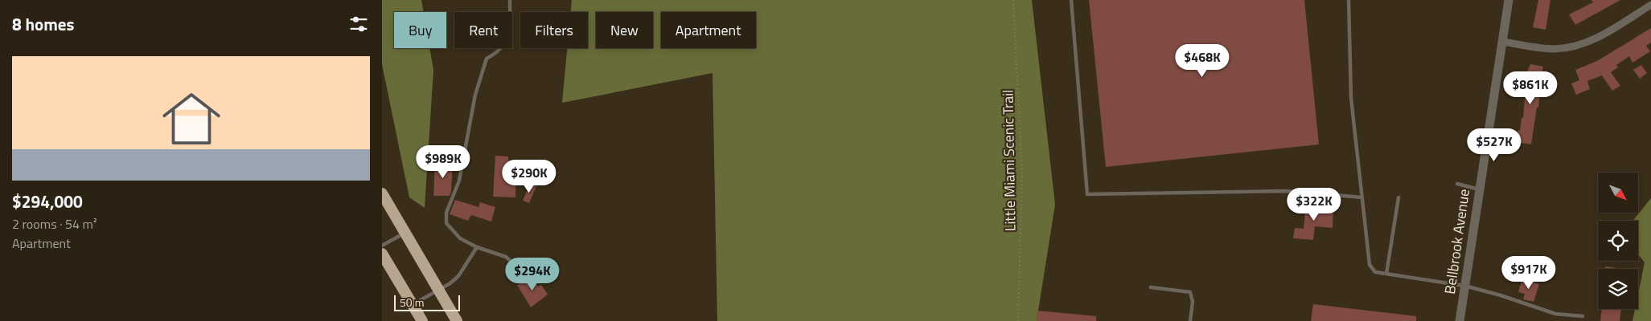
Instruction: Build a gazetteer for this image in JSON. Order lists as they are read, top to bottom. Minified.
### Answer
{"streets":{"street":["Bellbrook Avenue"],"path":["Little Miami Scenic Trail"]},"scale_bar":"50 m","north":"bottom right","page":{"heading":"8 homes","chip":["Buy","Rent","Filters","New","Apartment"],"price":["$468K","$861K","$527K","$989K","$290K","$322K","$917K","$294K"],"list":[{"name":"$294,000","note":"2 rooms · 54 m² · Apartment"}],"scale":"50 m"}}
